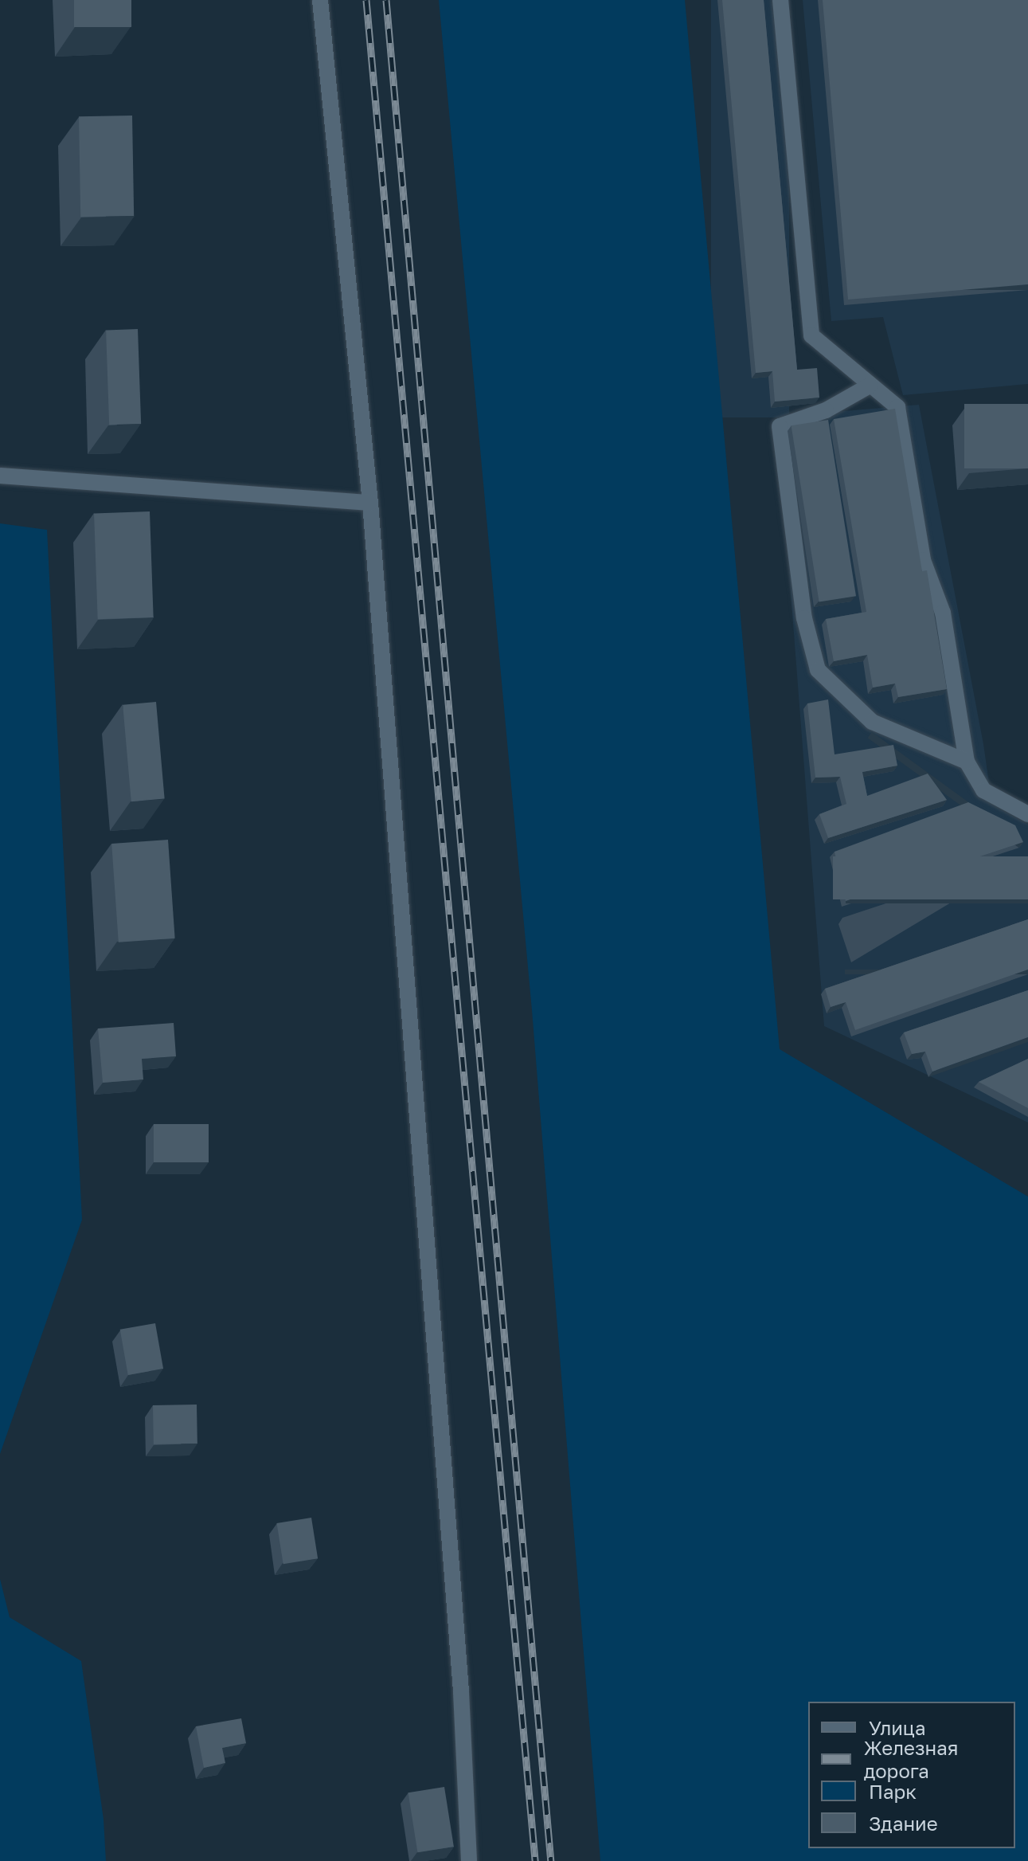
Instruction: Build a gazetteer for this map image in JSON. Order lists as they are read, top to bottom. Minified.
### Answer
{"legend":["Улица","Железная дорога","Парк","Здание"]}
